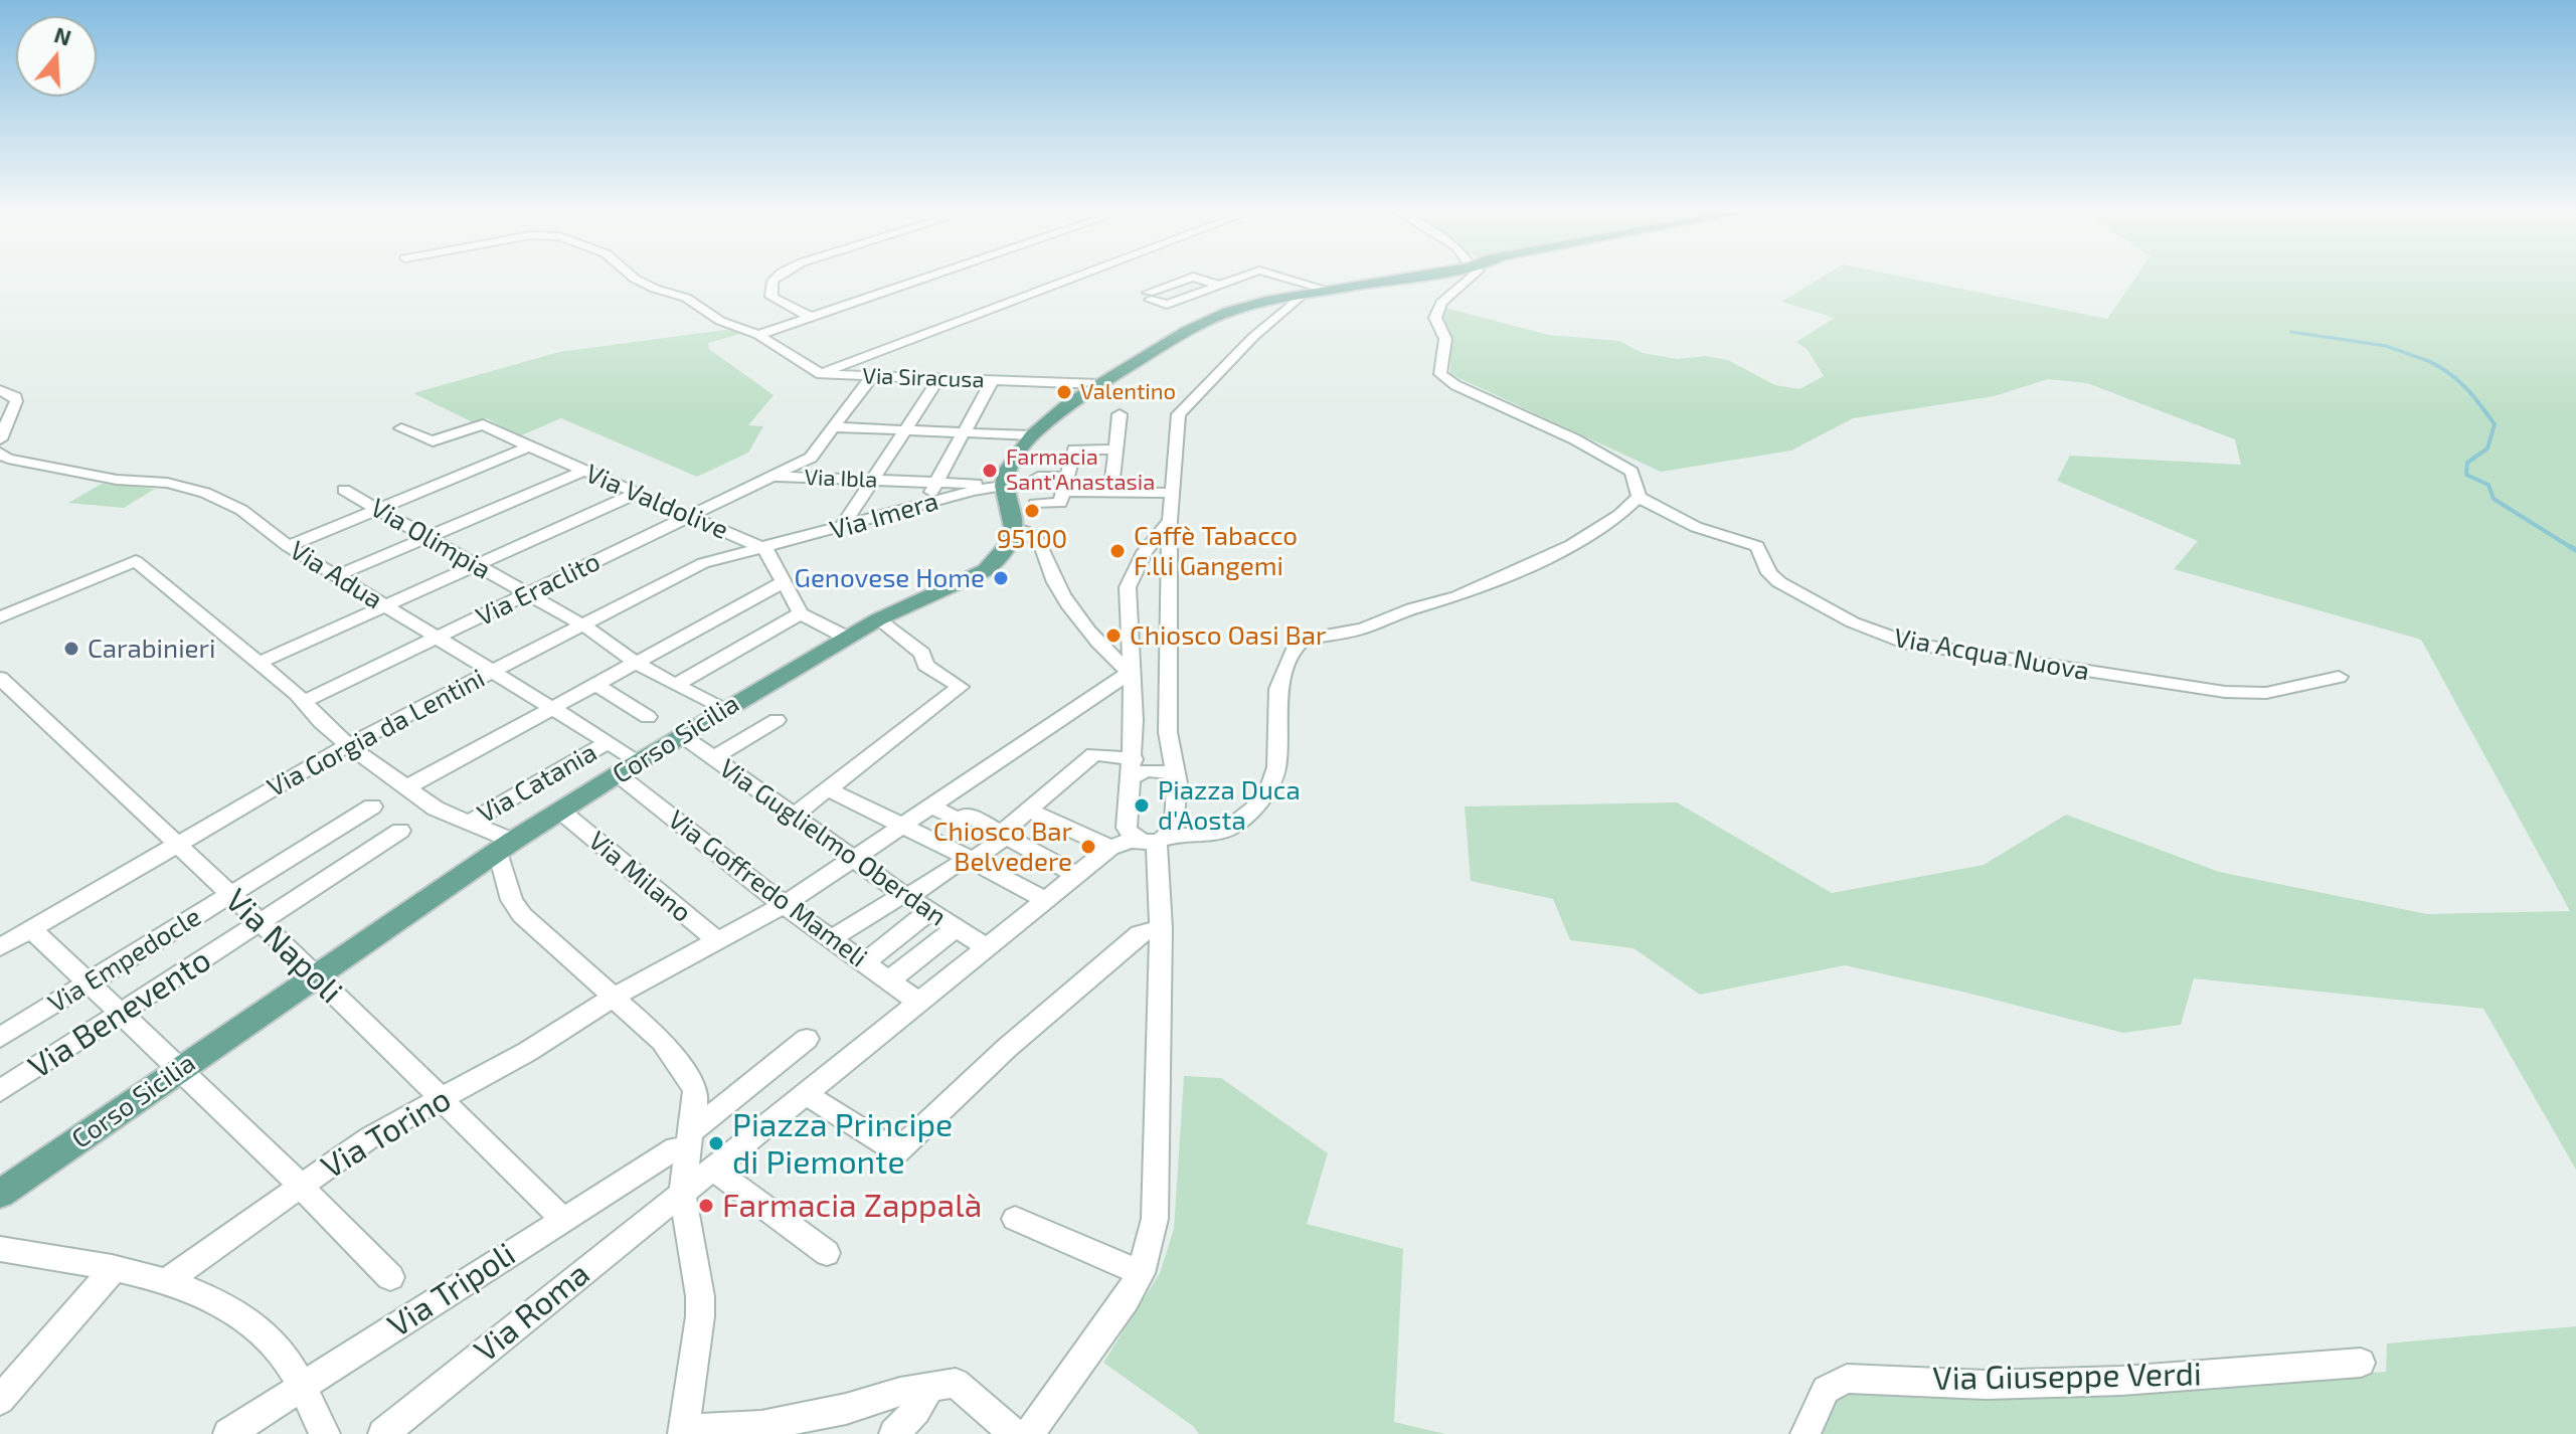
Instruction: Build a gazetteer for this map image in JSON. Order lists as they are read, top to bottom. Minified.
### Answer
{"streets":{"main road":["Corso Sicilia"],"street":["Via Siracusa","Via Ibla","Via Valdolive","Via Imera","Via Olimpia","Via Adua","Via Eraclito","Via Acqua Nuova","Via Gorgia da Lentini","Via Catania","Via Guglielmo Oberdan","Via Milano","Via Goffredo Mameli","Via Napoli","Via Empedocle","Via Benevento","Via Torino","Via Tripoli","Via Roma","Via Giuseppe Verdi"]},"crossings":[["Via Siracusa","Via Eraclito"],["Via Ibla","Via Imera"],["Via Ibla","Via Eraclito"],["Via Valdolive","Via Imera"],["Via Valdolive","Via Eraclito"],["Via Valdolive","Via Gorgia da Lentini"],["Via Imera","Via Gorgia da Lentini"],["Via Olimpia","Via Eraclito"],["Via Olimpia","Via Gorgia da Lentini"],["Via Olimpia","Corso Sicilia"],["Via Adua","Via Eraclito"],["Via Adua","Via Gorgia da Lentini"],["Via Adua","Corso Sicilia"],["Via Adua","Via Catania"],["Via Gorgia da Lentini","Via Napoli"],["Corso Sicilia","Via Guglielmo Oberdan"],["Corso Sicilia","Via Milano"],["Corso Sicilia","Via Goffredo Mameli"],["Corso Sicilia","Via Napoli"],["Via Guglielmo Oberdan","Via Torino"],["Via Guglielmo Oberdan","Via Roma"],["Via Milano","Via Torino"],["Via Goffredo Mameli","Via Torino"],["Via Goffredo Mameli","Via Roma"],["Via Napoli","Via Empedocle"],["Via Napoli","Via Benevento"],["Via Napoli","Via Torino"],["Via Napoli","Via Tripoli"]],"places":["Valentino","Farmacia Sant'Anastasia","95100","Caffè Tabacco F.lli Gangemi","Genovese Home","Chiosco Oasi Bar","Carabinieri","Piazza Duca d'Aosta","Chiosco Bar Belvedere","Piazza Principe di Piemonte","Farmacia Zappalà"],"north":"top"}
